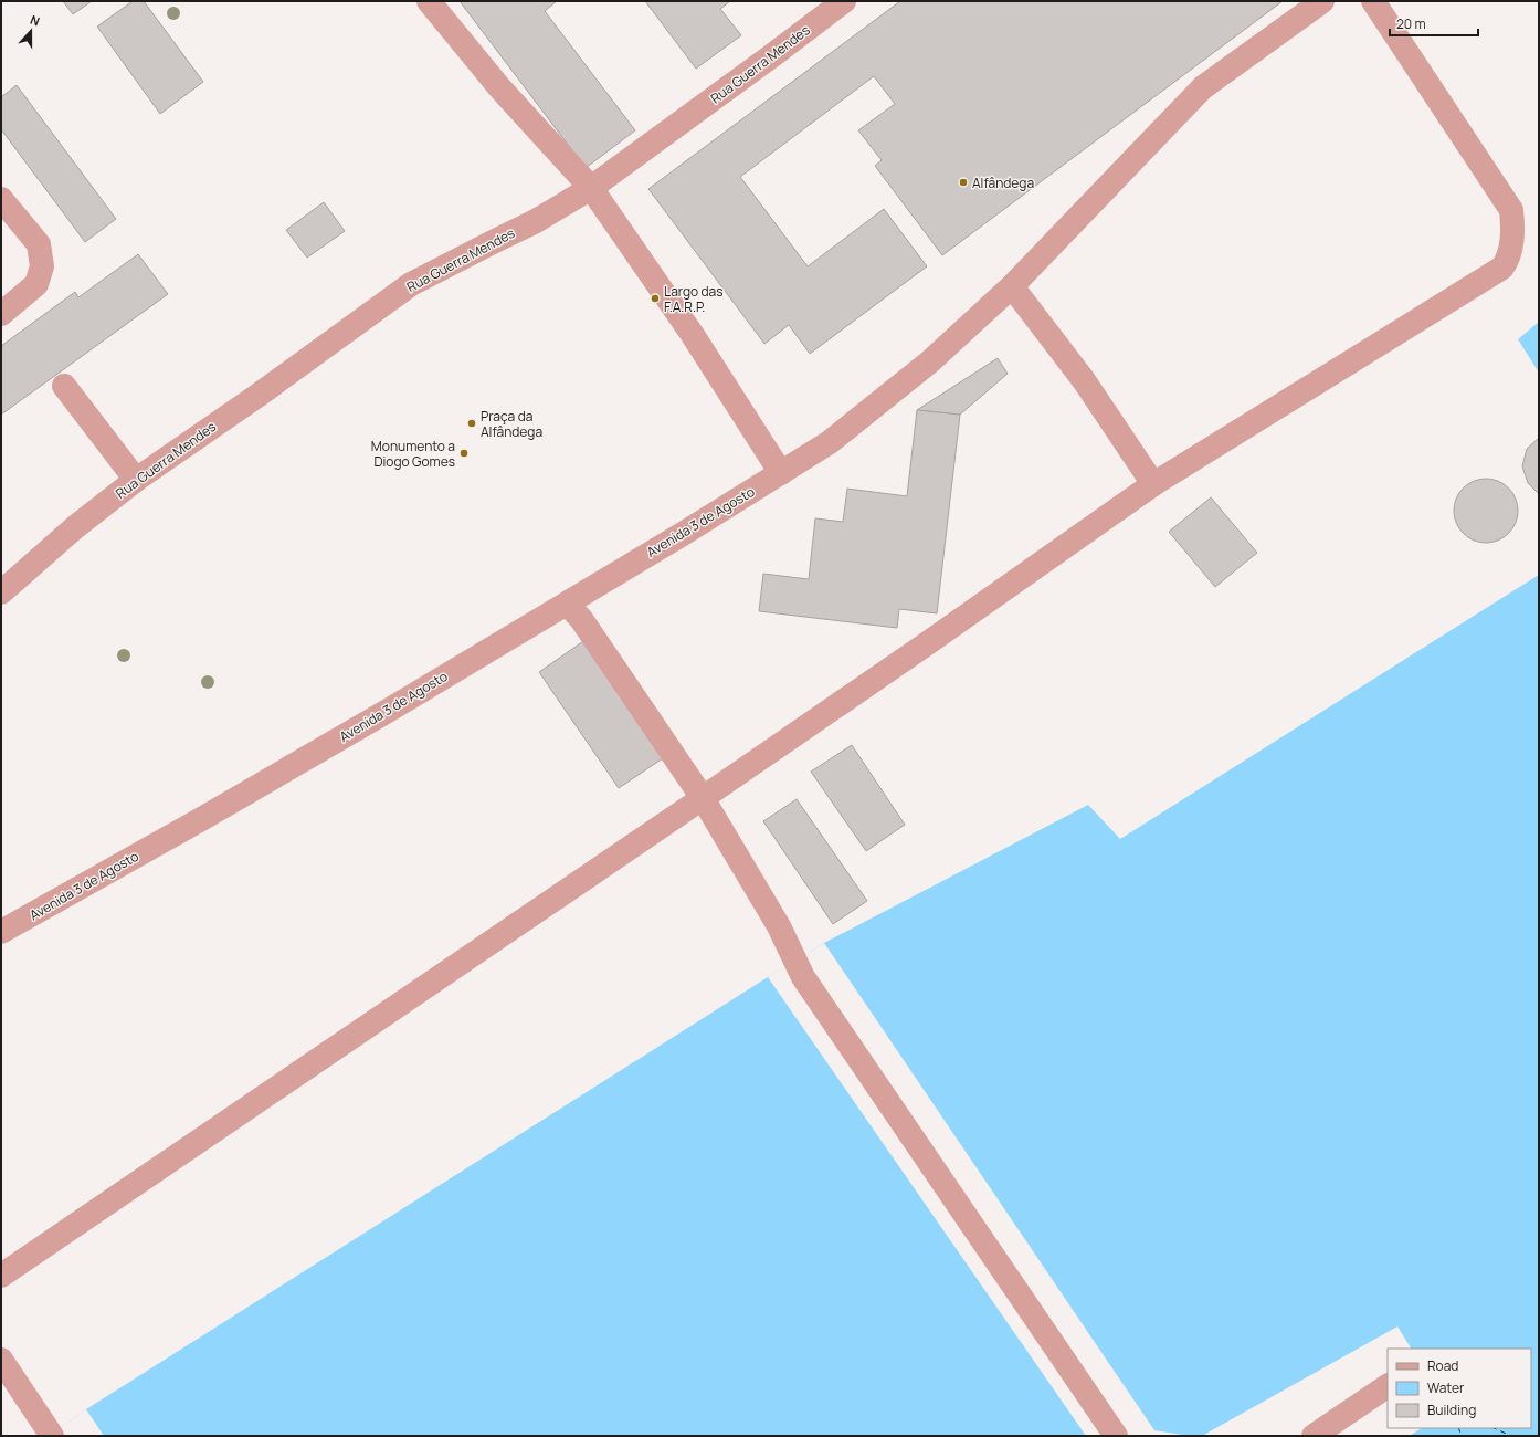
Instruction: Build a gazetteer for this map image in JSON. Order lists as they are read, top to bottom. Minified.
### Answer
{"streets":{"street":["Rua Guerra Mendes","Avenida 3 de Agosto"]},"places":["Alfândega","Largo das F.A.R.P.","Praça da Alfândega","Monumento a Diogo Gomes"],"legend":["Road","Water","Building"],"scale_bar":"20 m","north":"top"}
